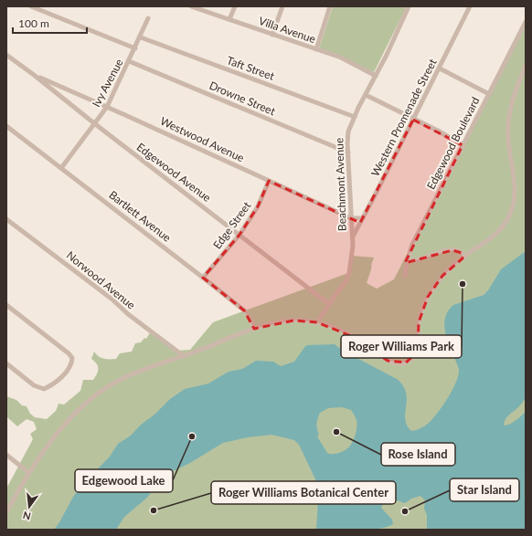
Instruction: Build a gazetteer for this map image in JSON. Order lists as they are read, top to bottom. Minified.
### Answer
{"streets":{"street":["Villa Avenue","Taft Street","Ivy Avenue","Drowne Street","Western Promenade Street","Westwood Avenue","Edgewood Boulevard","Edgewood Avenue","Beachmont Avenue","Bartlett Avenue","Edge Street","Norwood Avenue"]},"crossings":[["Villa Avenue","Beachmont Avenue"],["Taft Street","Ivy Avenue"],["Taft Street","Beachmont Avenue"],["Ivy Avenue","Drowne Street"],["Ivy Avenue","Westwood Avenue"],["Ivy Avenue","Edgewood Avenue"],["Ivy Avenue","Bartlett Avenue"],["Drowne Street","Beachmont Avenue"],["Western Promenade Street","Westwood Avenue"],["Western Promenade Street","Beachmont Avenue"],["Westwood Avenue","Edgewood Avenue"],["Westwood Avenue","Beachmont Avenue"],["Westwood Avenue","Edge Street"],["Edgewood Avenue","Beachmont Avenue"],["Edgewood Avenue","Edge Street"],["Bartlett Avenue","Edge Street"]],"places":["Roger Williams Park","Rose Island","Edgewood Lake","Roger Williams Botanical Center","Star Island"],"scale_bar":"100 m","north":"bottom"}
